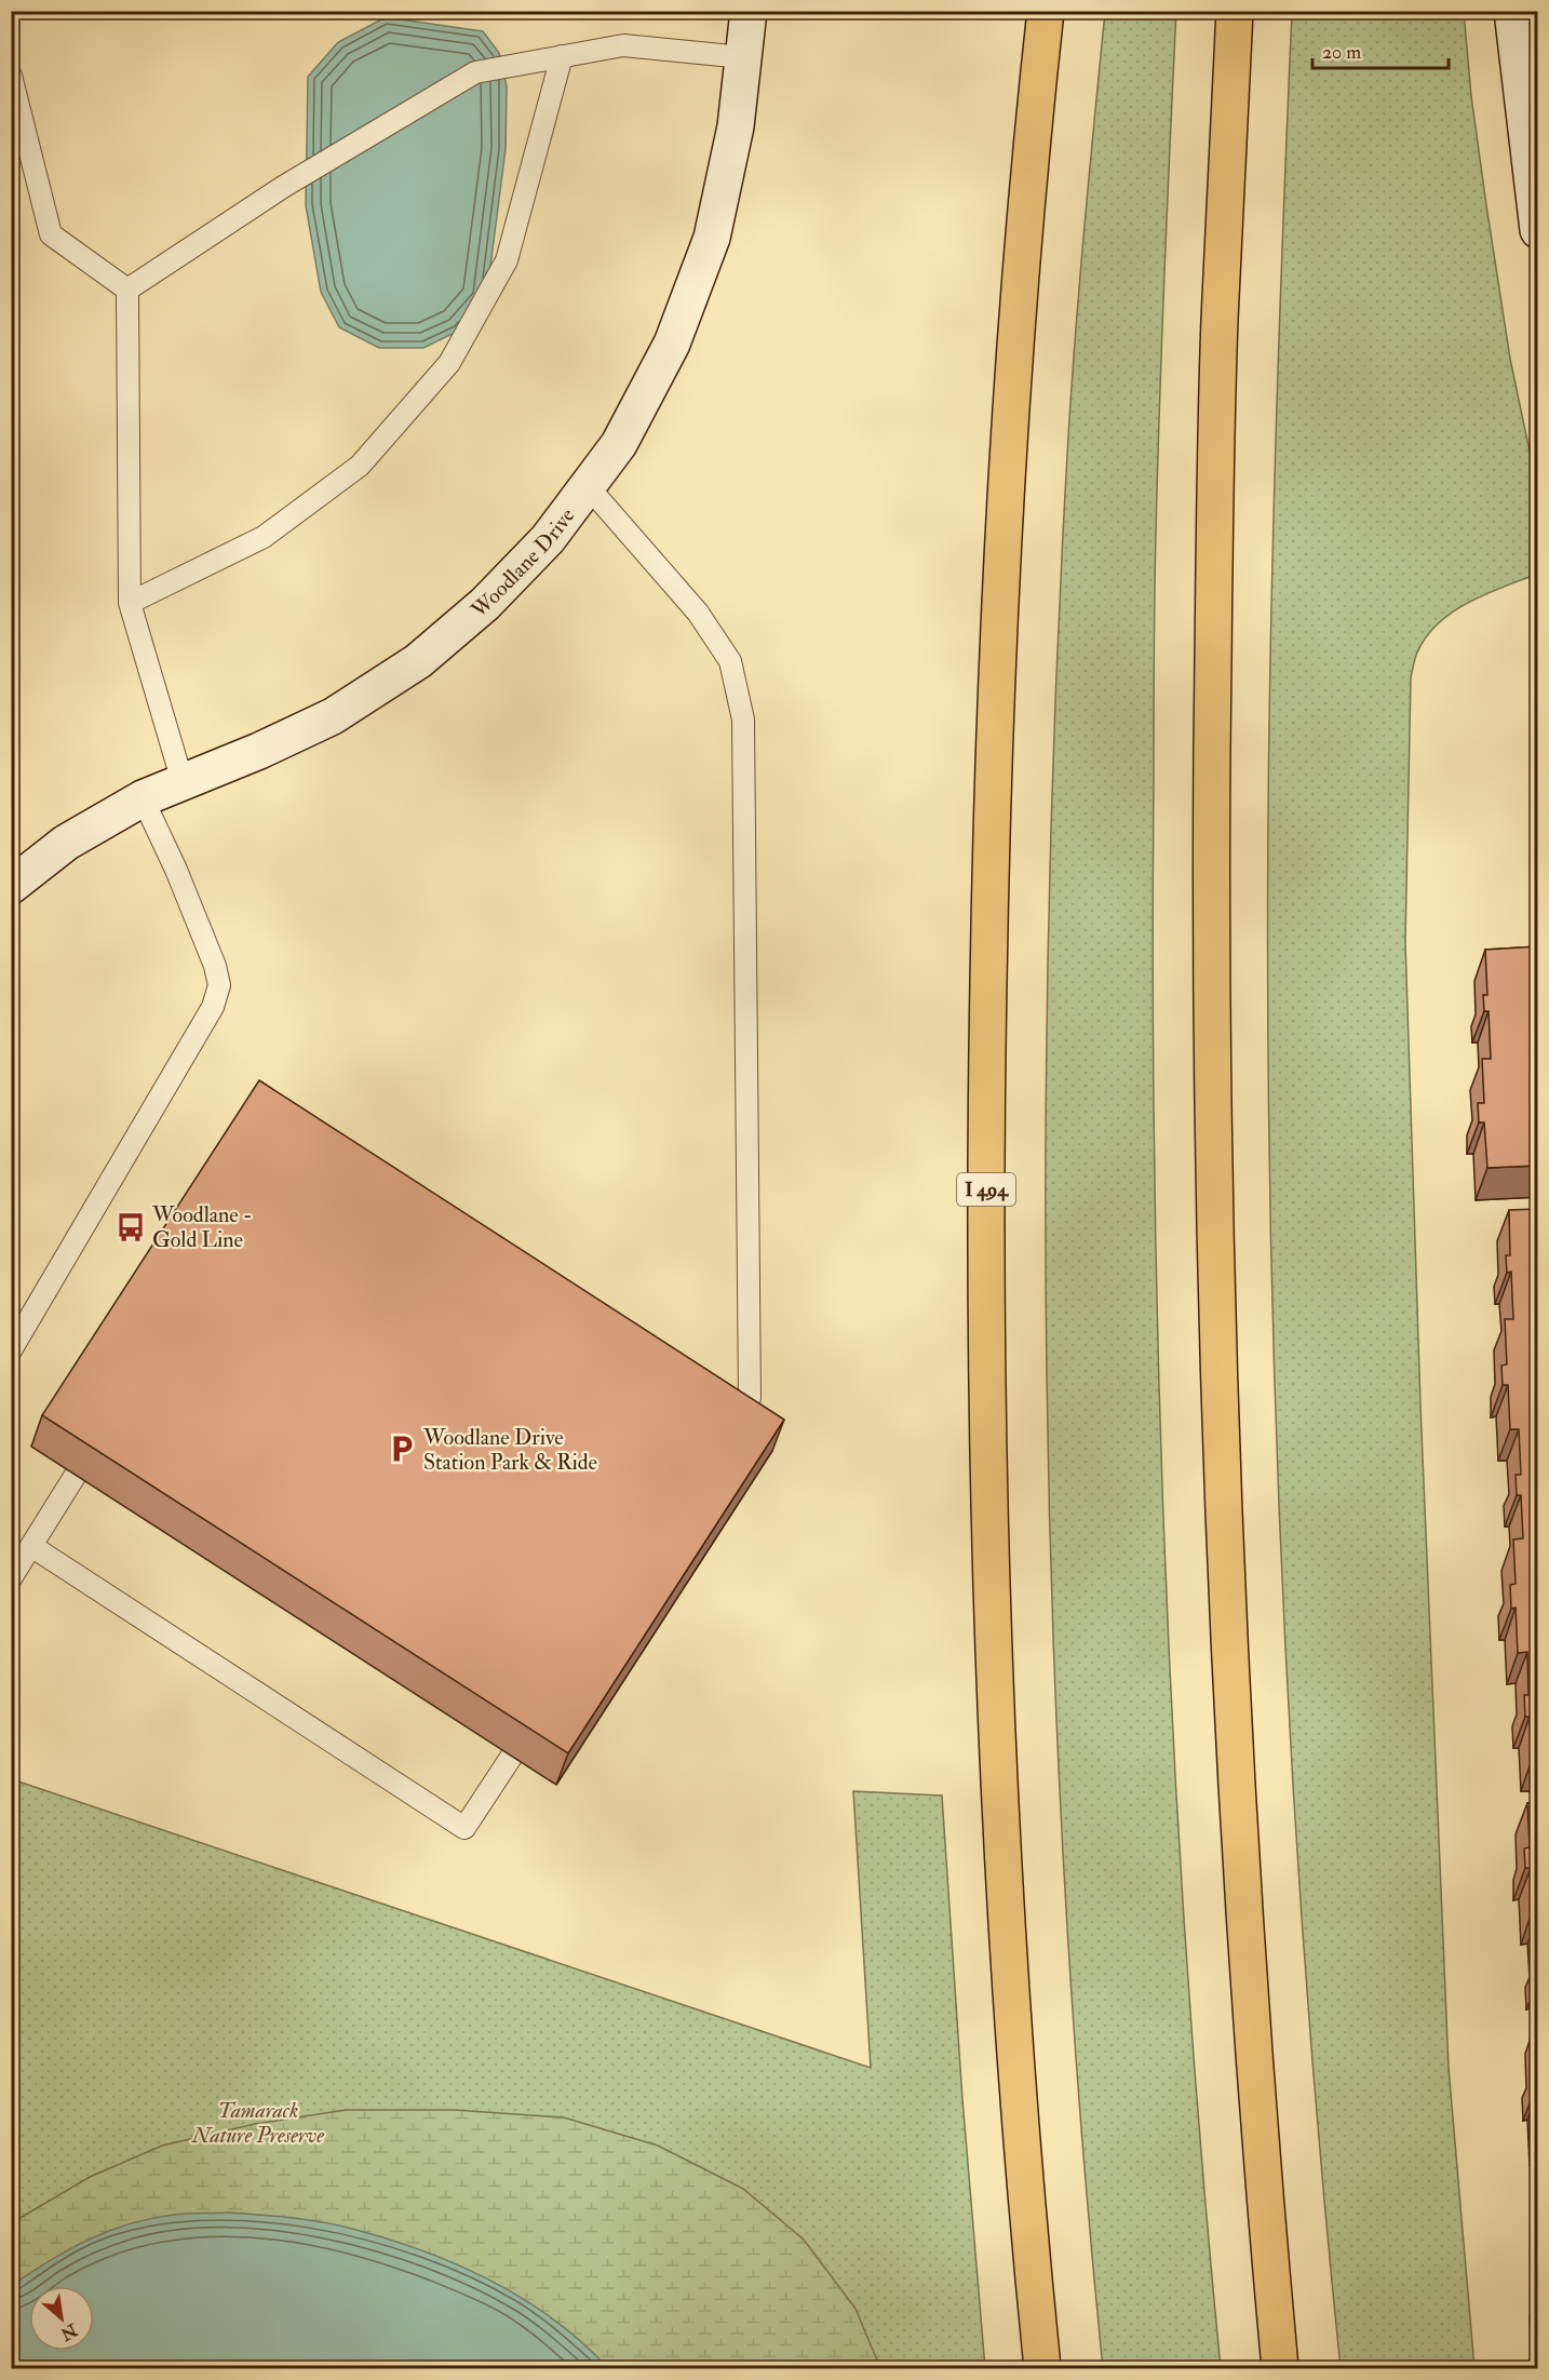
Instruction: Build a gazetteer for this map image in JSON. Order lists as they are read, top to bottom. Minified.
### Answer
{"streets":{"highway":["I 494"],"street":["Woodlane Drive"]},"parks":["Tamarack Nature Preserve"],"places":{"bus stop":["Woodlane - Gold Line"],"parking":["Woodlane Drive Station Park & Ride"]},"scale_bar":"20 m","north":"bottom right"}
